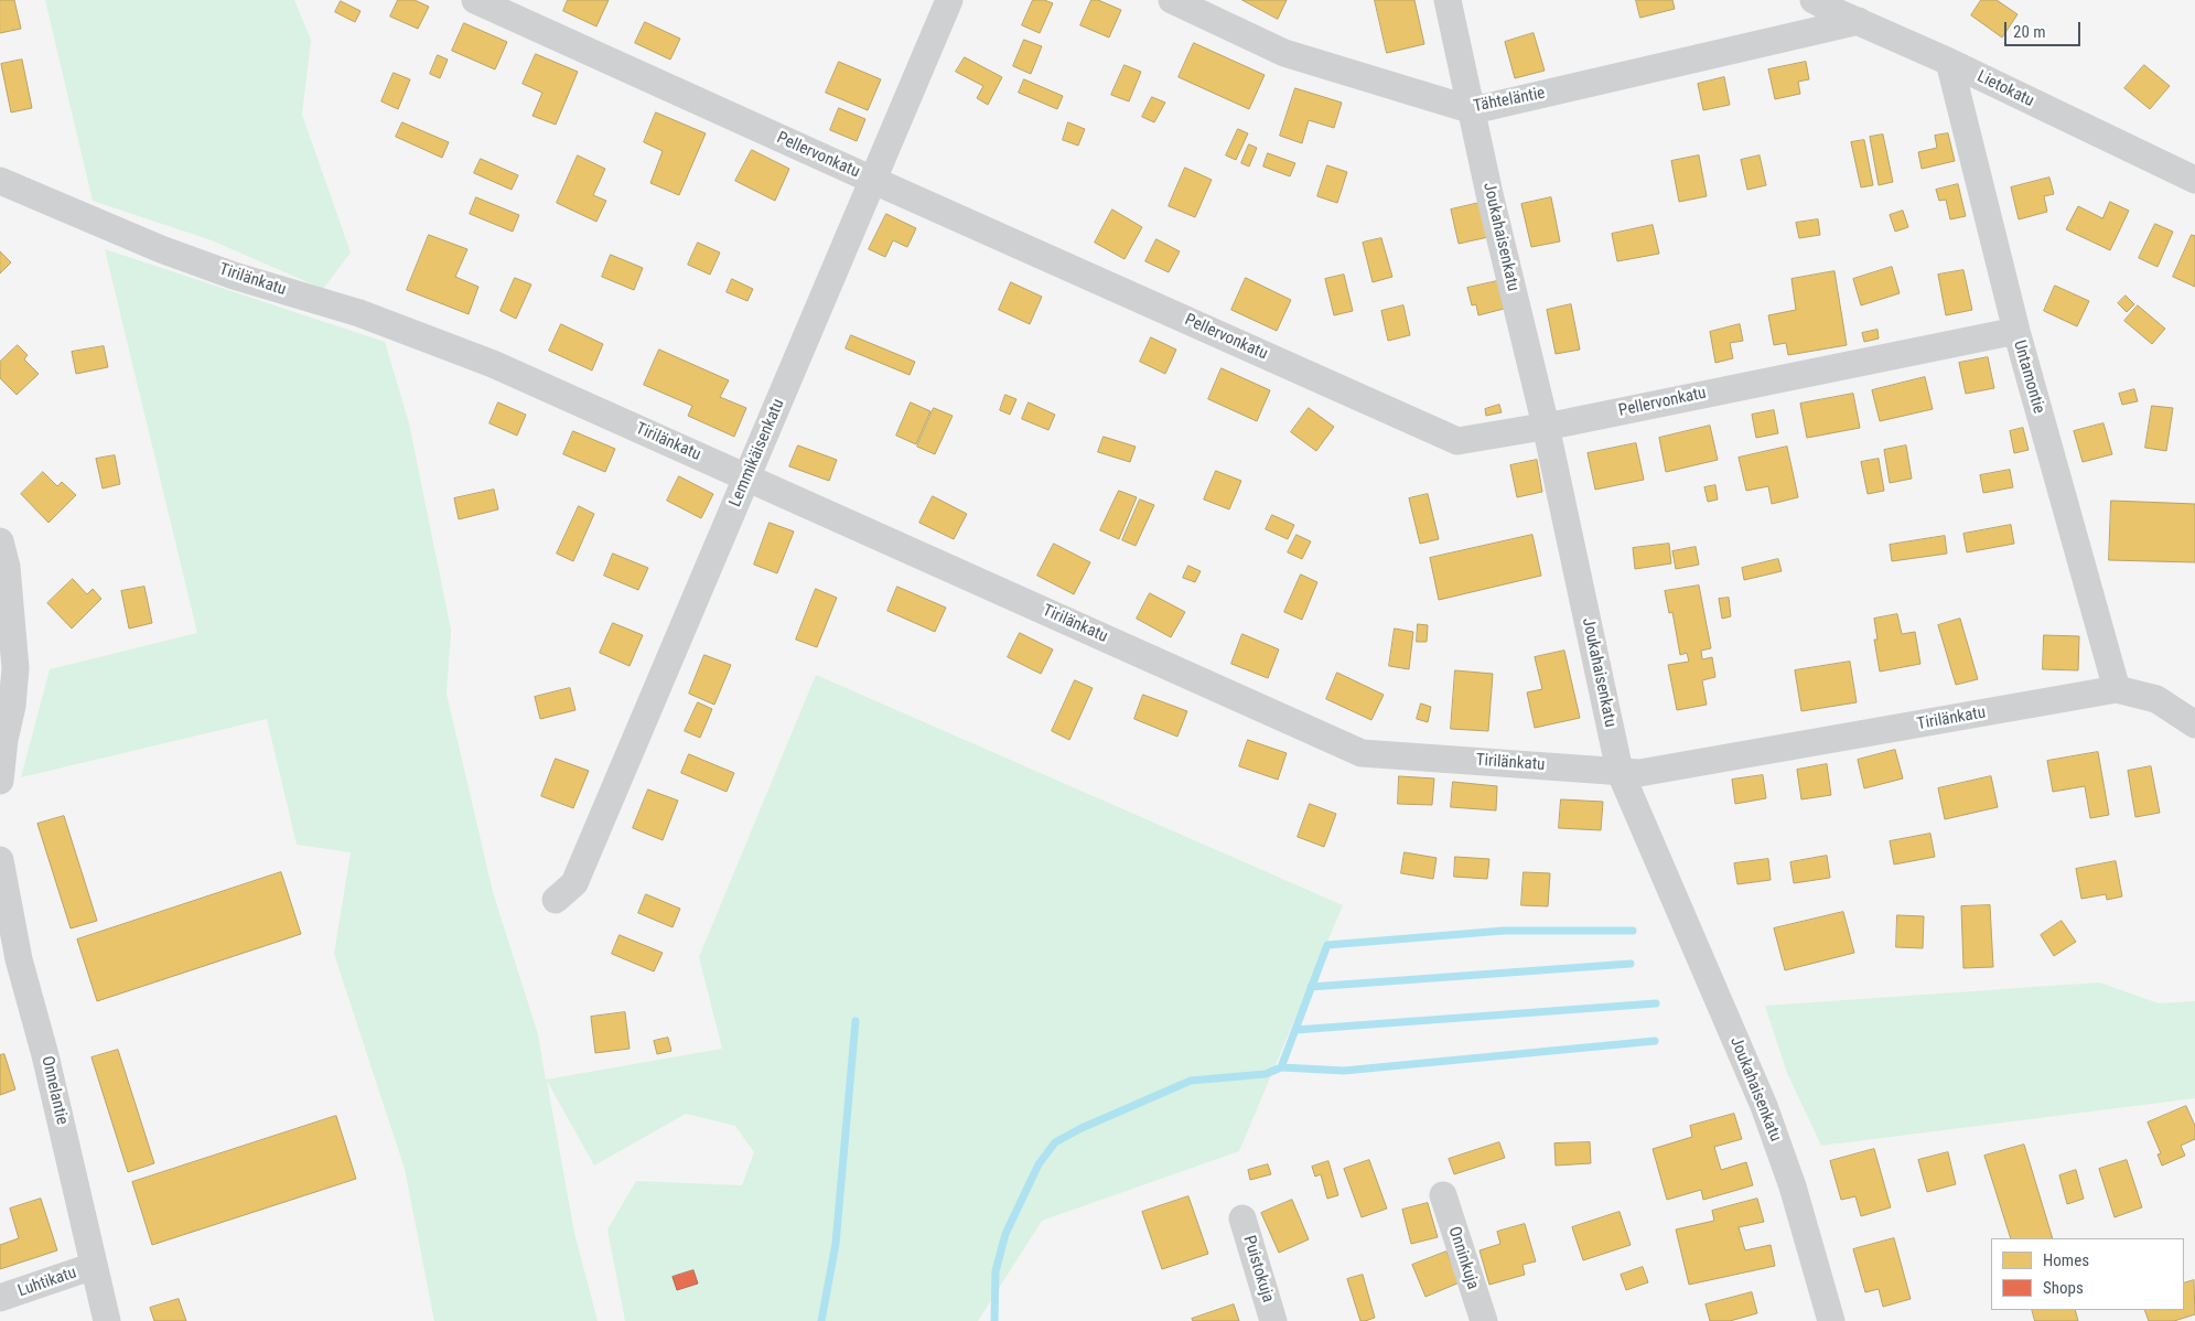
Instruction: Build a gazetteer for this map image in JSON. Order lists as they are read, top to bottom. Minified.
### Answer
{"streets":{"street":["Lietokatu","Tähteläntie","Pellervonkatu","Joukahaisenkatu","Tirilänkatu","Untamontie","Lemmikäisenkatu","Onnelantie","Onninkuja","Puistokuja","Luhtikatu"]},"crossings":[["Lietokatu","Tähteläntie"],["Lietokatu","Untamontie"],["Tähteläntie","Joukahaisenkatu"],["Pellervonkatu","Joukahaisenkatu"],["Pellervonkatu","Untamontie"],["Pellervonkatu","Lemmikäisenkatu"],["Joukahaisenkatu","Tirilänkatu"],["Tirilänkatu","Untamontie"],["Tirilänkatu","Lemmikäisenkatu"],["Onnelantie","Luhtikatu"]],"legend":["Homes","Shops"],"scale_bar":"20 m"}
